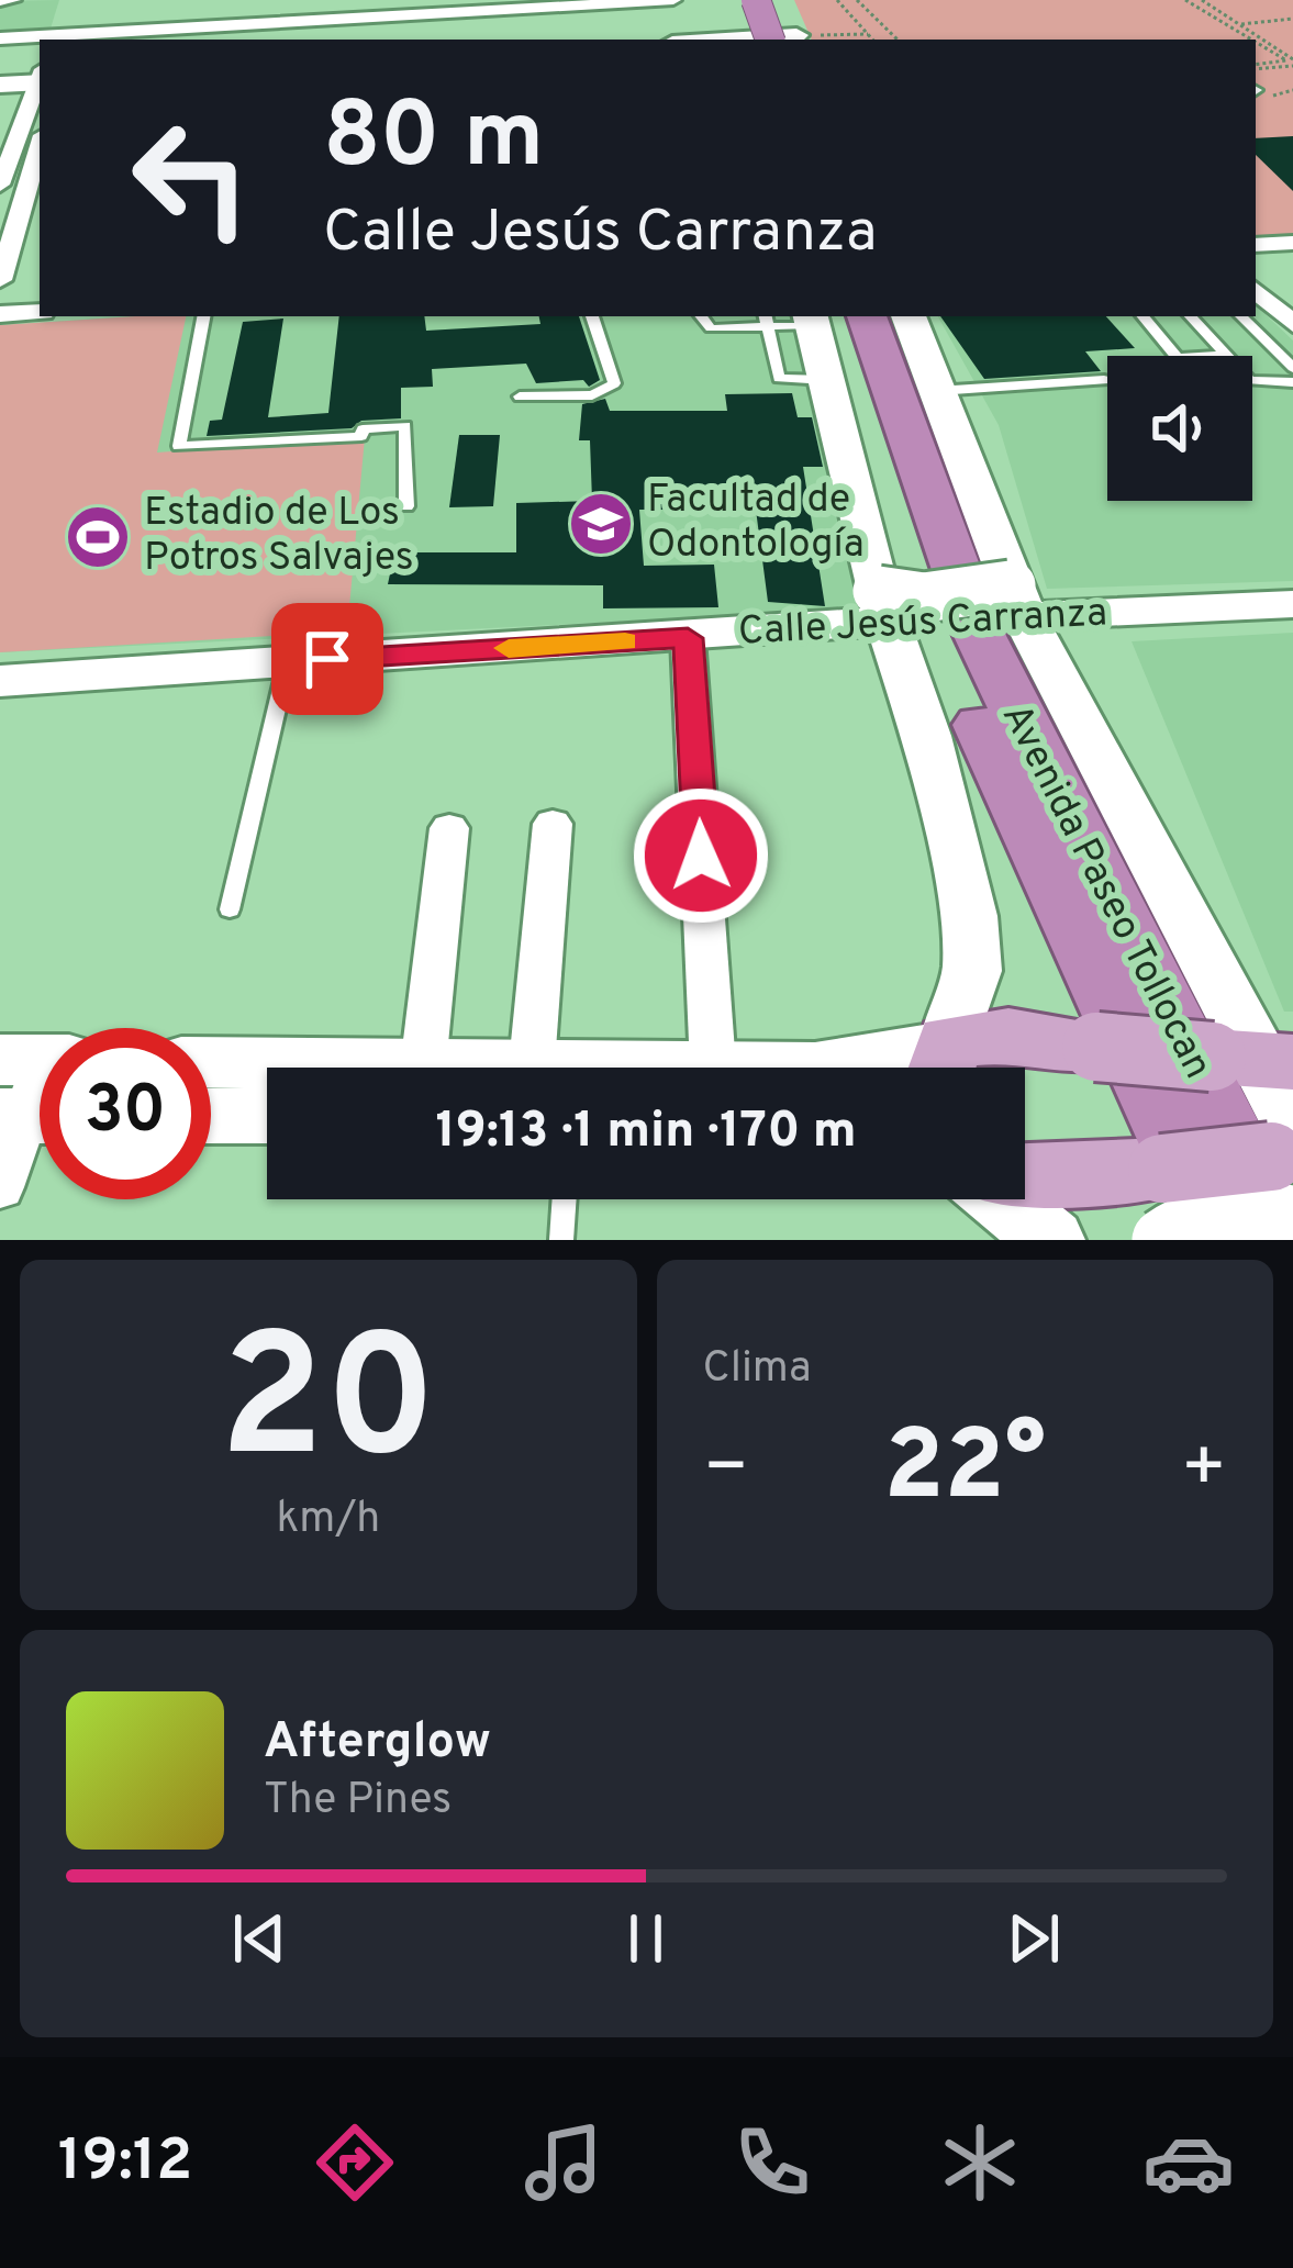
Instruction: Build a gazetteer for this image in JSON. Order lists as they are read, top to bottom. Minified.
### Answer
{"streets":{"highway":["Avenida Paseo Tollocan"],"main road":["Calle Jesús Carranza"]},"crossings":[["Calle Jesús Carranza","Avenida Paseo Tollocan"]],"places":{"school or university":["Facultad de Odontología"],"sports":["Estadio de Los Potros Salvajes"]},"page":{"turn":["80 m","Calle Jesús Carranza"],"limit":"30","trip":"19:13 · 1 min · 170 m","tile":[["20","km/h"],"Clima"],"heat":["−","22°","+"],"song":["Afterglow","The Pines"],"tabs":"19:12"}}
